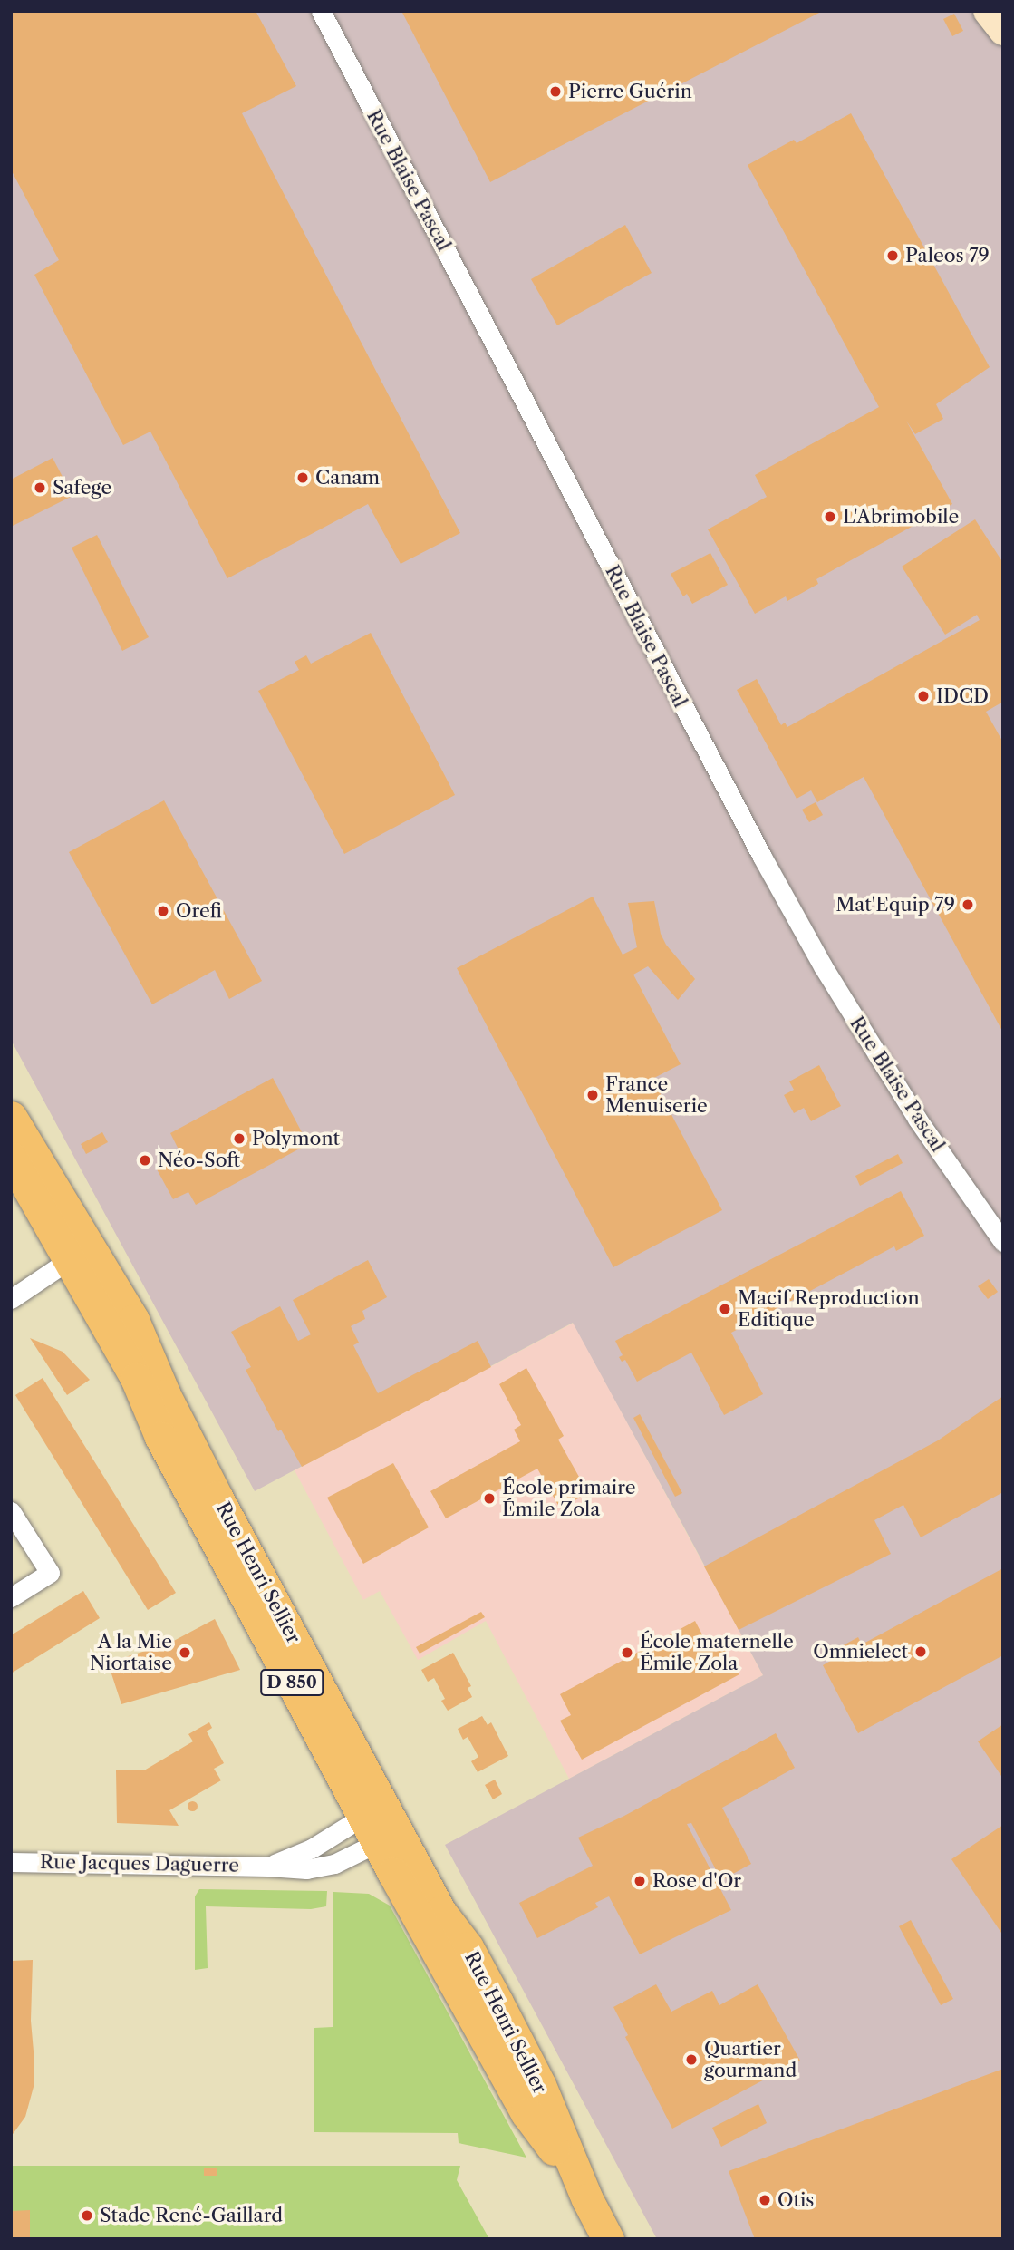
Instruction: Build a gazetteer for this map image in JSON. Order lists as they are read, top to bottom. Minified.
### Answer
{"streets":{"main road":["Rue Henri Sellier","D 850"],"street":["Rue Blaise Pascal","Rue Jacques Daguerre"]},"crossings":[["Rue Henri Sellier","Rue Jacques Daguerre"]],"places":["Pierre Guérin","Paleos 79","Canam","Safege","L'Abrimobile","IDCD","Mat'Equip 79","Orefi","France Menuiserie","Polymont","Néo-Soft","Macif Reproduction Editique","École primaire Émile Zola","Omnielect","A la Mie Niortaise","École maternelle Émile Zola","Rose d'Or","Quartier gourmand","Otis","Stade René-Gaillard"]}
